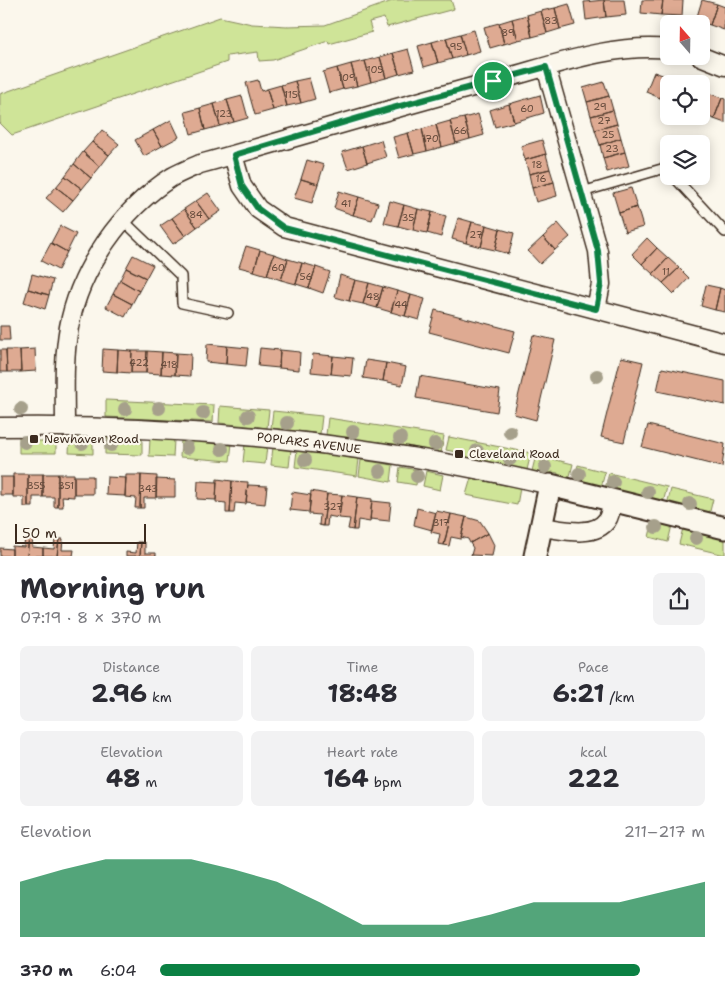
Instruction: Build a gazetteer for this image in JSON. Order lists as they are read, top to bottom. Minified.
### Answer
{"streets":{"street":["POPLARS AVENUE"]},"places":{"transit":["Newhaven Road","Cleveland Road"]},"house_numbers":["83","89","95","105","109","115","29","60","123","27","66","25","70","23","18","16","41","84","35","27","60","11","56","48","44","422","418","355","351","343","327","317"],"scale_bar":"50 m","north":"top","page":{"scale":"50 m","heading":["Morning run","07:19 · 8 × 370 m"],"stats":[["Distance","2.96 km"],["Time","18:48"],["Pace","6:21 /km"],["Elevation","48 m"],["Heart rate","164 bpm"],["kcal","222"]],"chart":["Elevation","211–217 m"],"list":[{"name":"370 m","note":"6:04"}]}}
